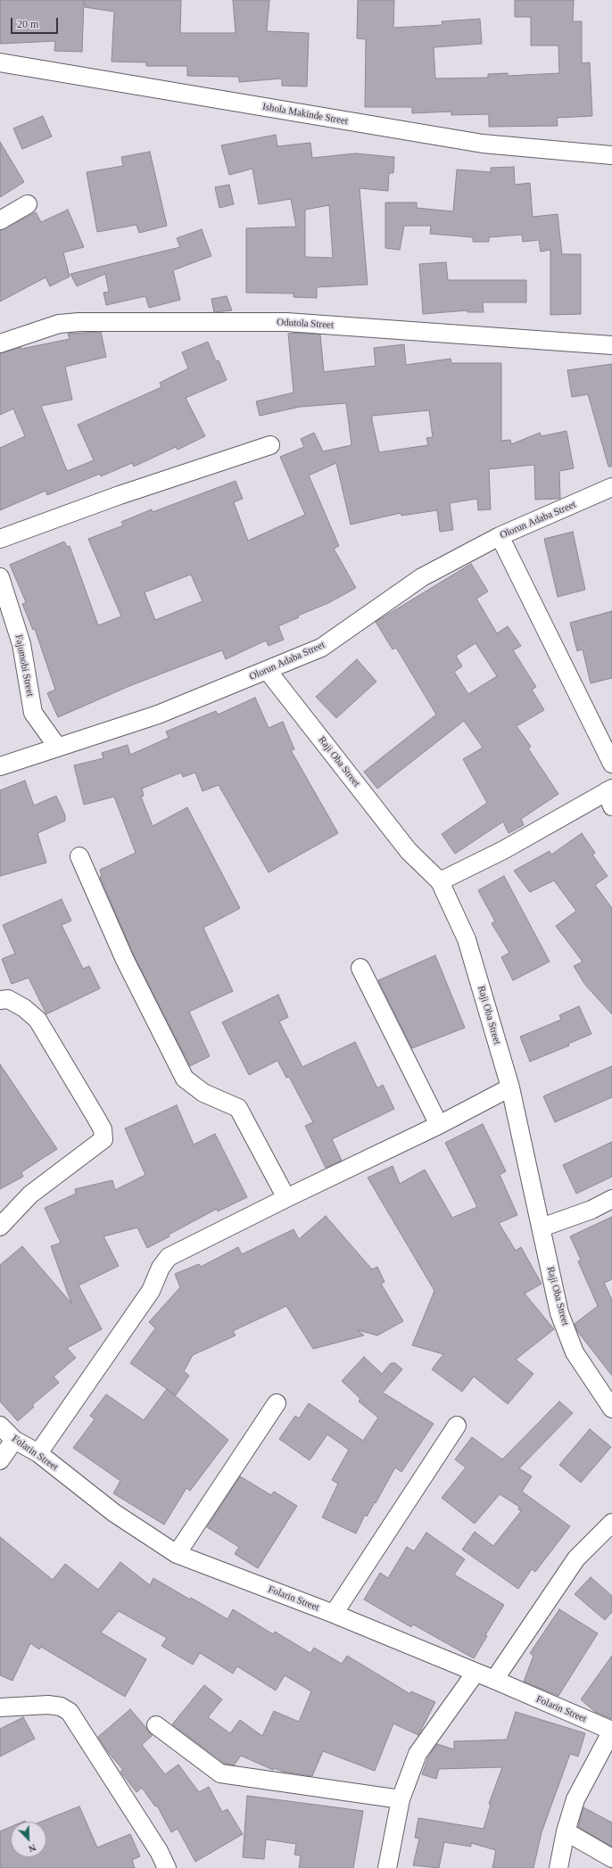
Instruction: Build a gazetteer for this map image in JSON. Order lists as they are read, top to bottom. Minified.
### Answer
{"streets":{"street":["Ishola Makinde Street","Odutola Street","Olorun Adaba Street","Fajumobi Street","Raji Oba Street","Folarin Street"]},"crossings":[["Olorun Adaba Street","Fajumobi Street"],["Olorun Adaba Street","Raji Oba Street"]],"scale_bar":"20 m","north":"bottom right"}
